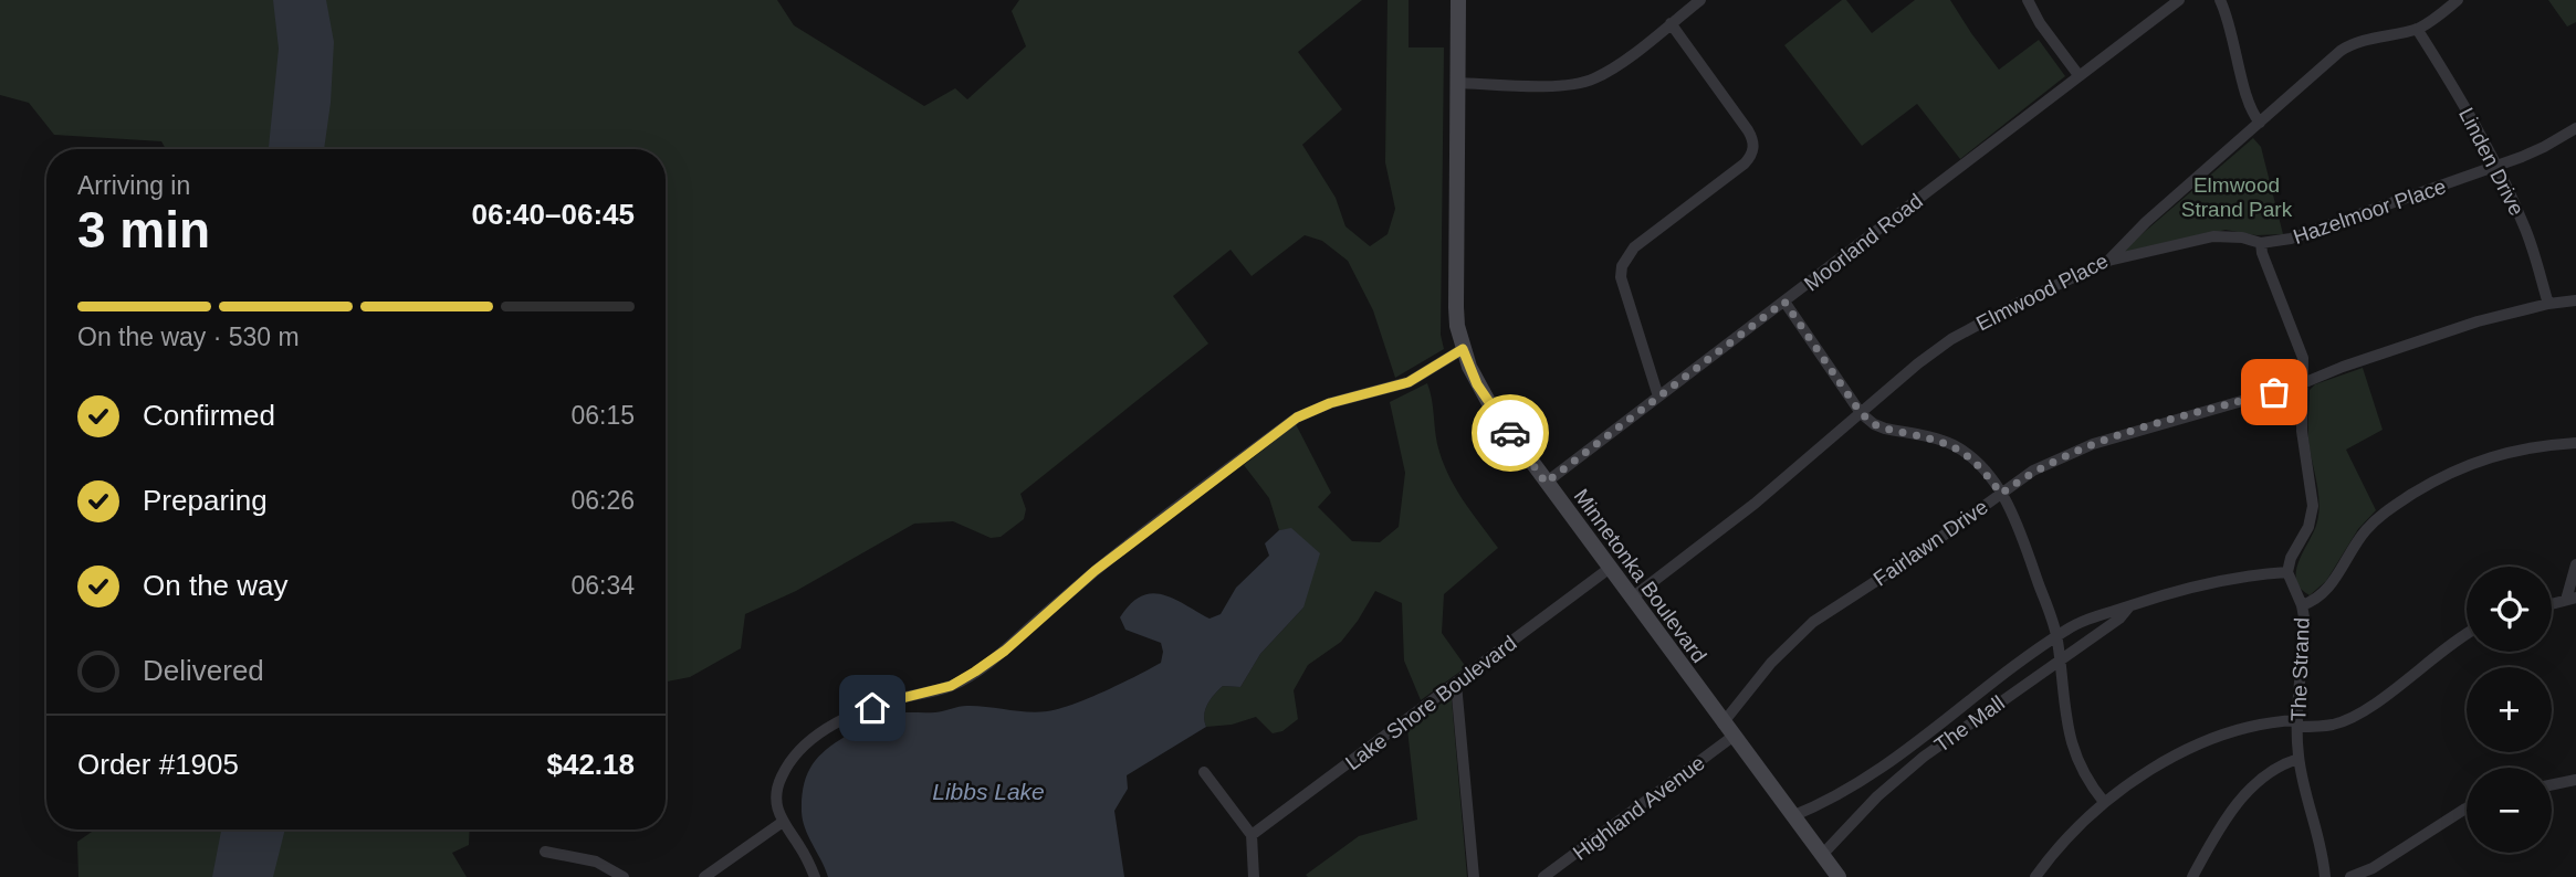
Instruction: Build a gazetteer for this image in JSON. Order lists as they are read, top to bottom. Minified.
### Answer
{"streets":{"main road":["Minnetonka Boulevard"],"street":["Linden Drive","Hazelmoor Place","Moorland Road","Elmwood Place","Fairlawn Drive","The Strand","Lake Shore Boulevard","The Mall","Highland Avenue"]},"crossings":[["Linden Drive","Hazelmoor Place"],["Linden Drive","Elmwood Place"],["Linden Drive","Fairlawn Drive"],["Hazelmoor Place","Elmwood Place"],["Moorland Road","Minnetonka Boulevard"],["Elmwood Place","Minnetonka Boulevard"],["Fairlawn Drive","Minnetonka Boulevard"],["Minnetonka Boulevard","Lake Shore Boulevard"],["Minnetonka Boulevard","The Mall"],["Minnetonka Boulevard","Highland Avenue"],["The Strand","The Mall"]],"water":["Libbs Lake"],"parks":["Elmwood Strand Park"],"page":{"heading":["3 min","Arriving in","06:40–06:45"],"panel":["Order #1905","$42.18"],"bar":"On the way · 530 m","list":[["Confirmed","06:15"],["Preparing","06:26"],["On the way","06:34"],"Delivered"],"map_buttons":["+","−"]}}
